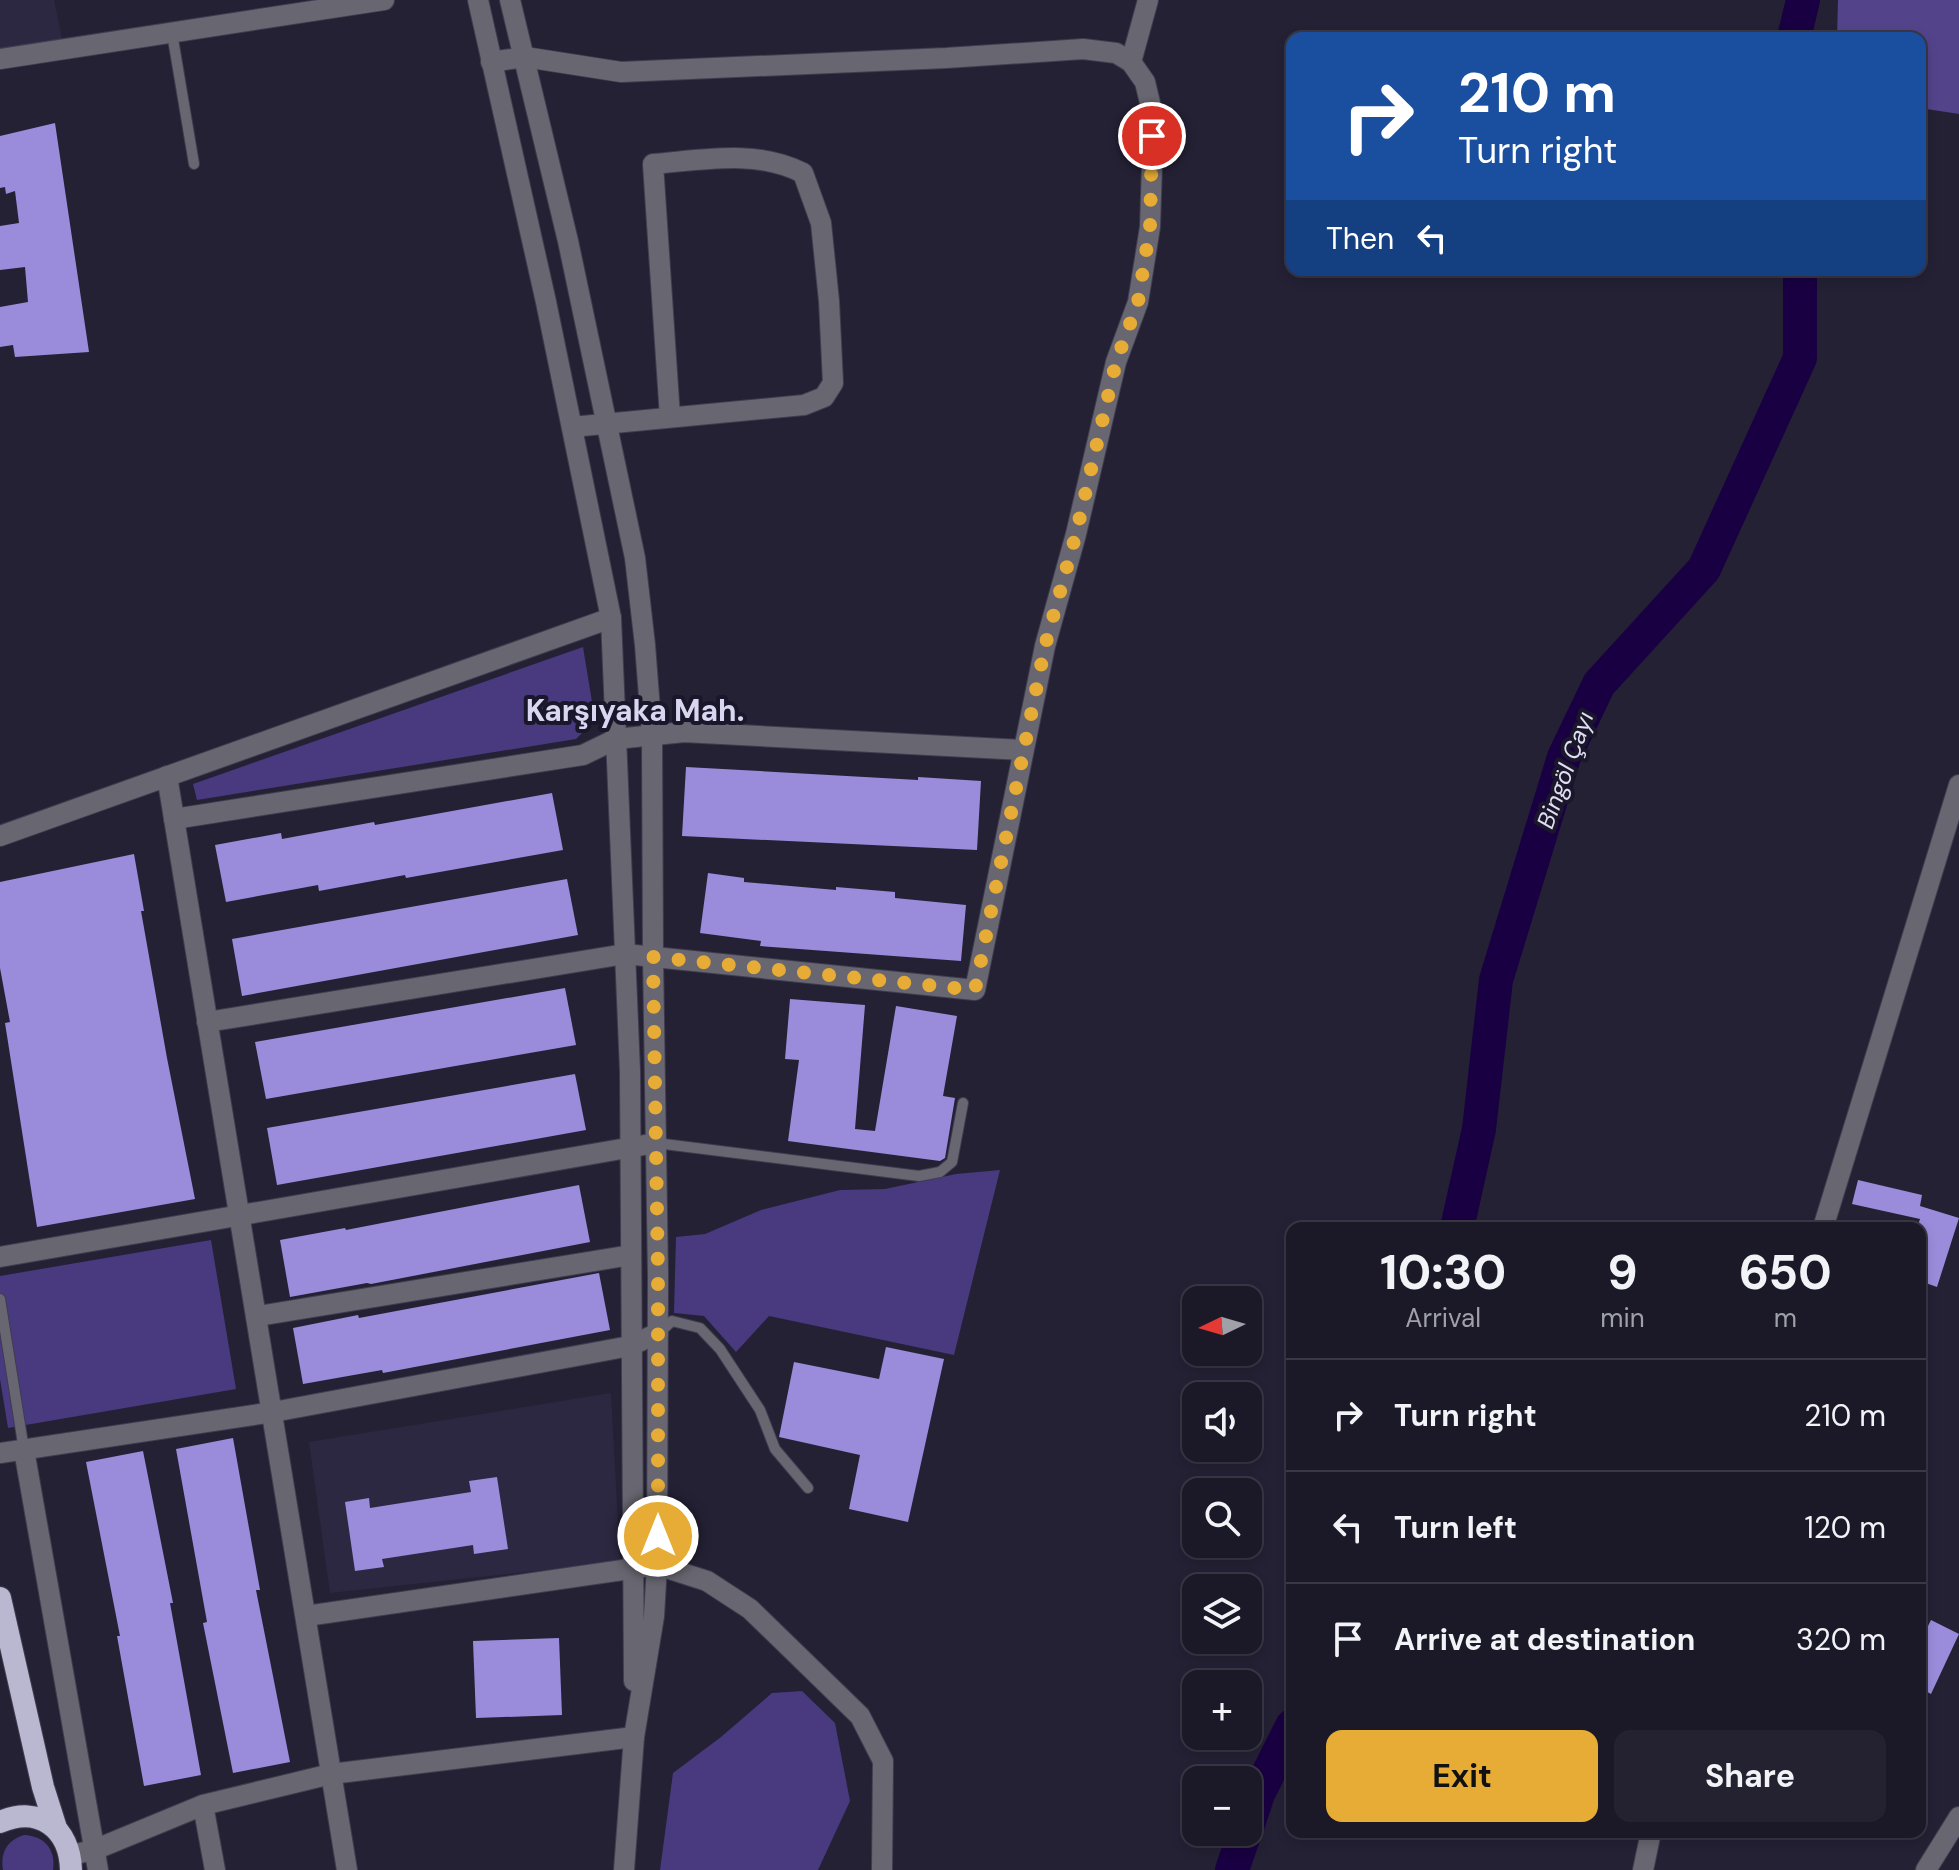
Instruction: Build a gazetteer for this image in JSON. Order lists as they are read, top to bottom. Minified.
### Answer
{"districts":["Karşıyaka Mah."],"water":["Bingöl Çayı"],"north":"left","page":{"turn":["210 m","Turn right"],"then":"Then","eta":["10:30","Arrival","9","min","650","m"],"map_buttons":["+","−"],"list":[{"name":"Turn right","value":"210 m"},{"name":"Turn left","value":"120 m"},{"name":"Arrive at destination","value":"320 m"}],"buttons":["Exit","Share"]}}
